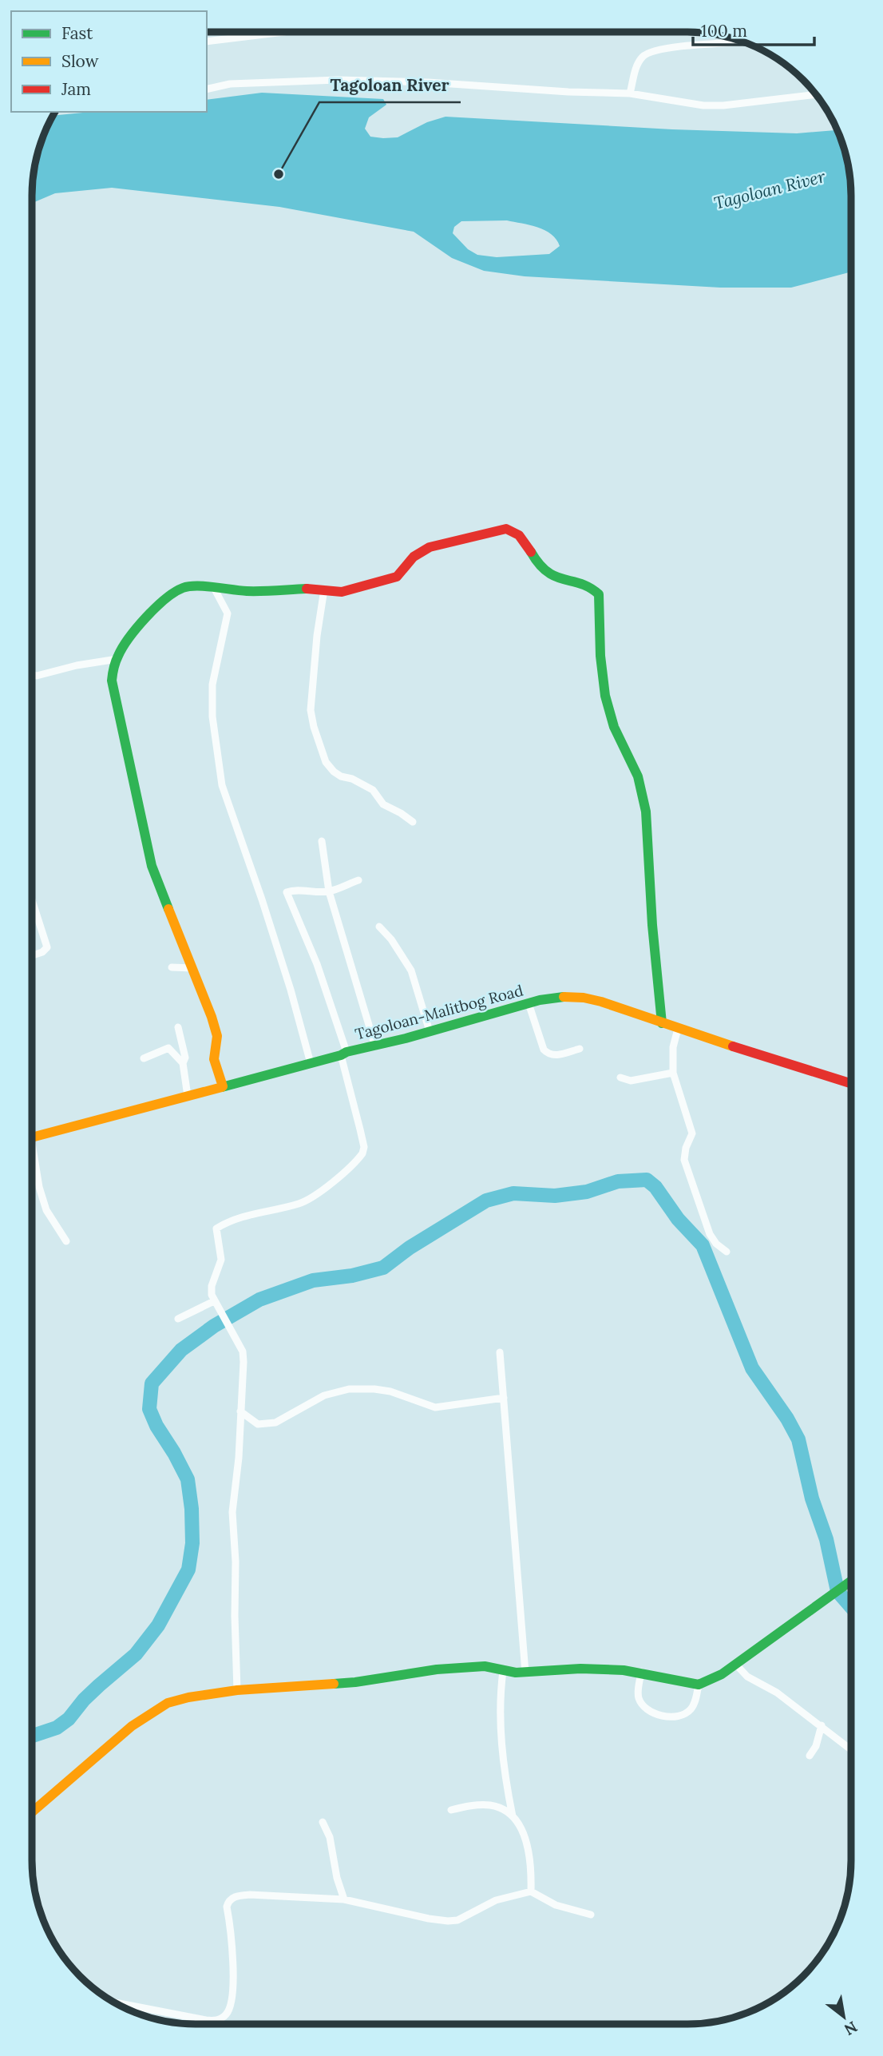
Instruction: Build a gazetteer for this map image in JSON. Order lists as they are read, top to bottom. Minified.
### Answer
{"streets":{"street":["Tagoloan-Malitbog Road"]},"water":["Tagoloan River"],"places":["Tagoloan River"],"legend":["Fast","Slow","Jam"],"scale_bar":"100 m","north":"bottom right"}
